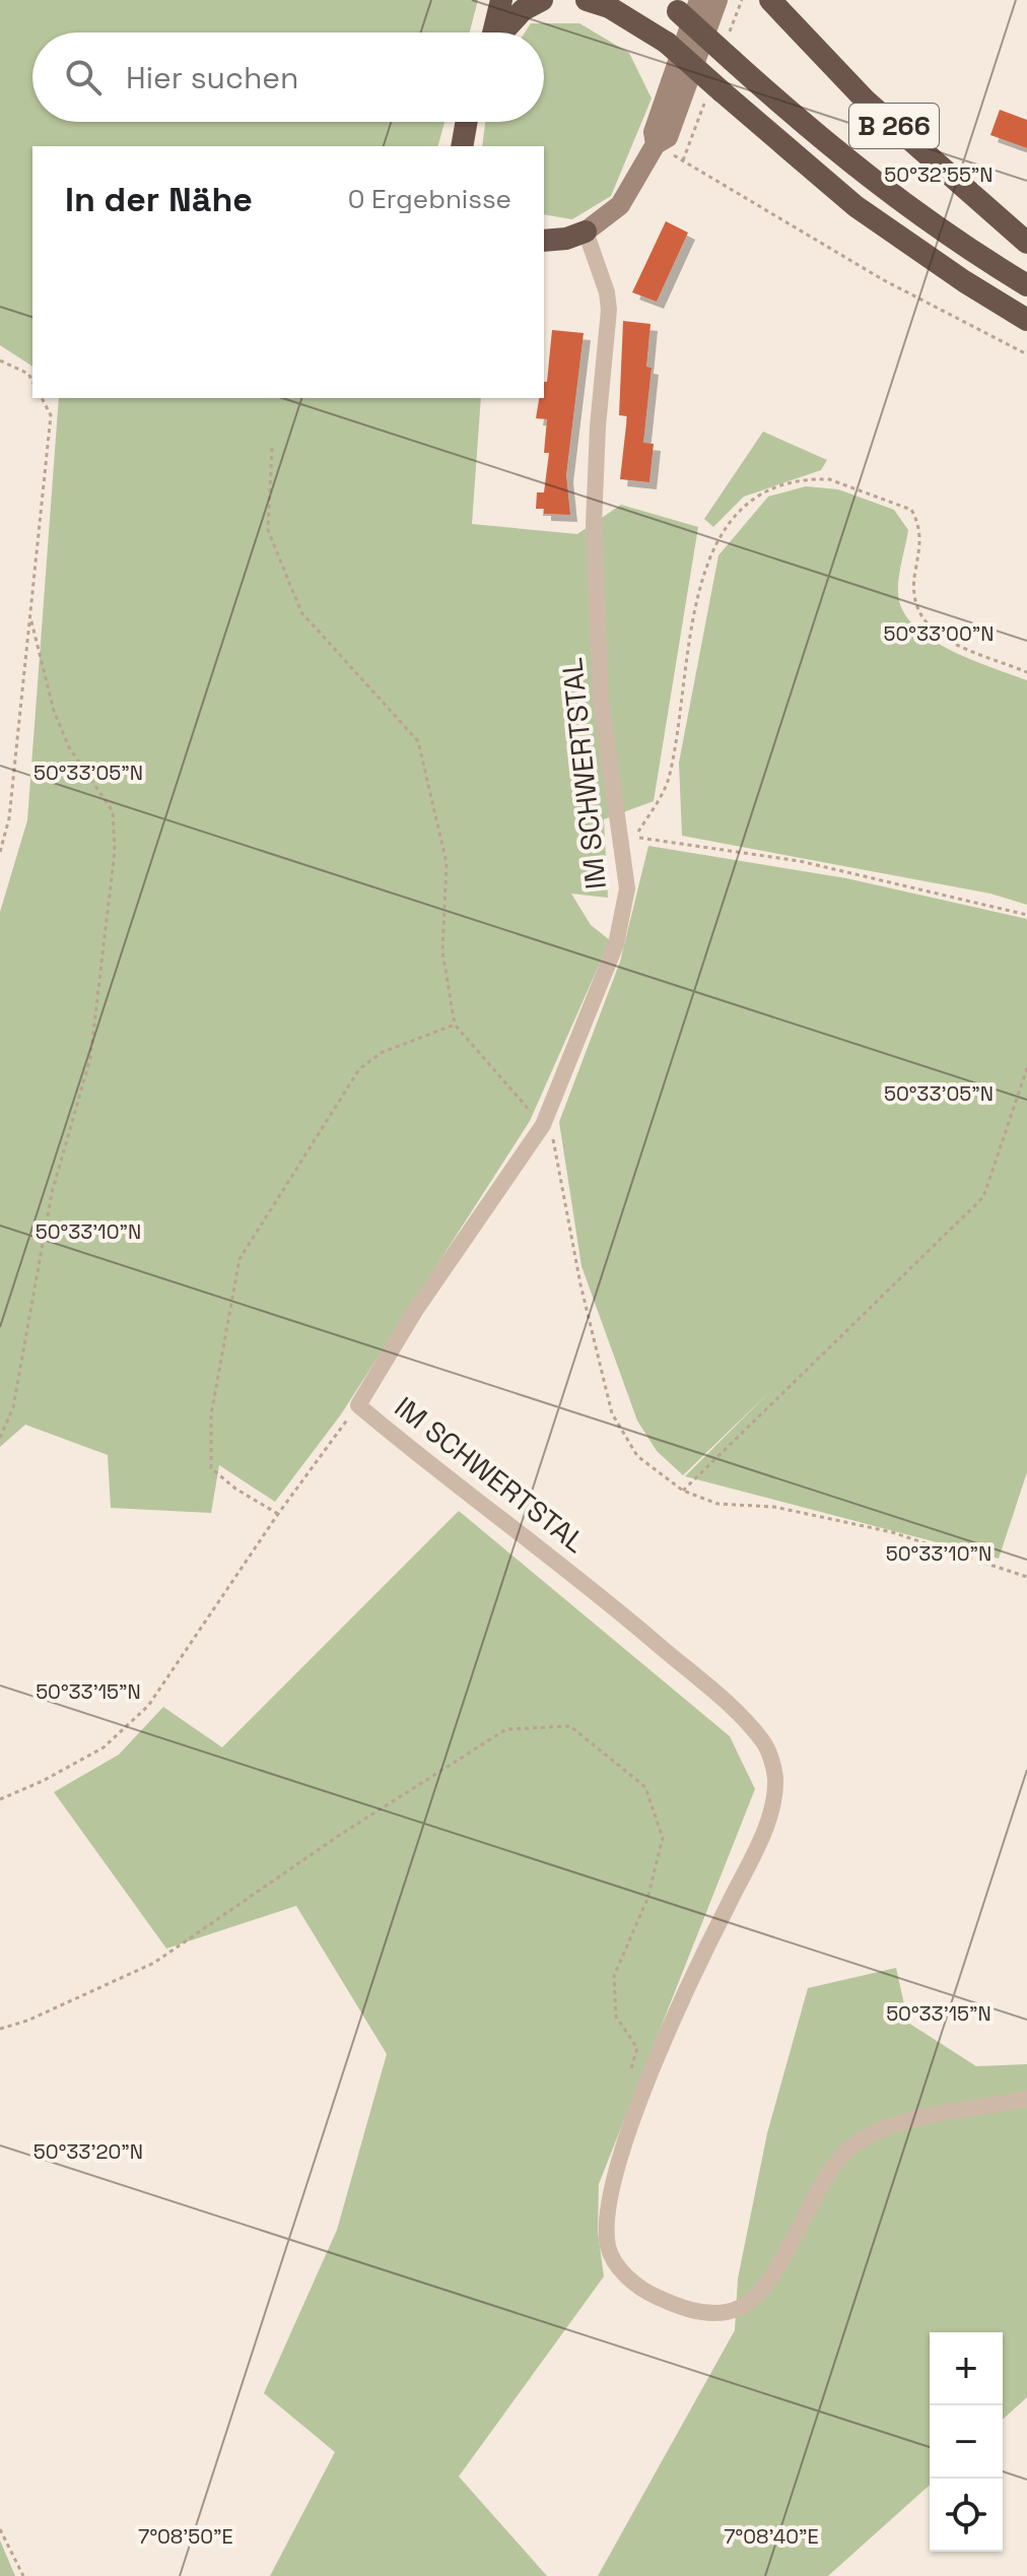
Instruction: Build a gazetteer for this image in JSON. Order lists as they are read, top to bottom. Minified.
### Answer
{"streets":{"highway":["B 266"],"street":["IM SCHWERTSTAL"]},"page":{"search":"Hier suchen","heading":["In der Nähe","0 Ergebnisse"],"map_buttons":["+","−"]},"coordinates":["50°32'55\"N","50°33'00\"N","50°33'05\"N","50°33'10\"N","50°33'15\"N","50°33'20\"N","7°08'50\"E","7°08'40\"E"]}
